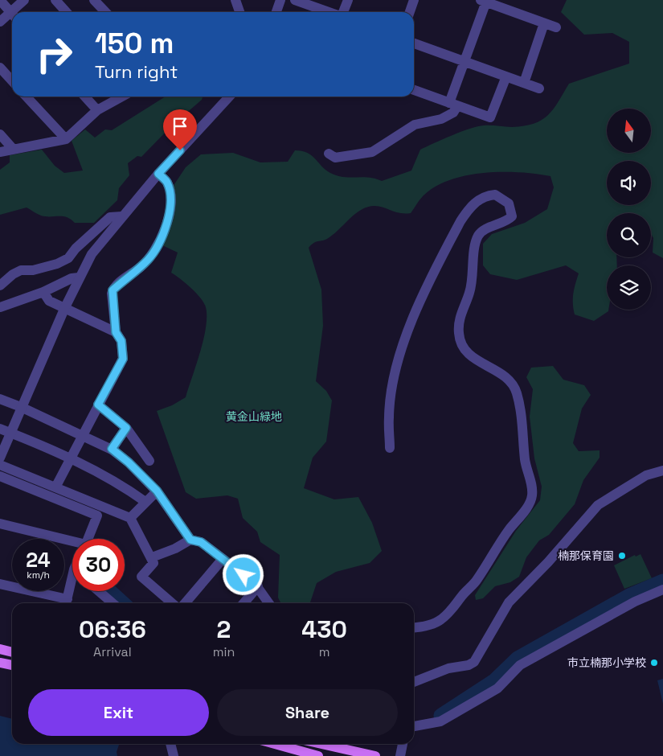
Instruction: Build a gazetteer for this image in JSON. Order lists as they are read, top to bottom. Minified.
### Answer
{"parks":["黄金山緑地"],"places":["楠那保育園","市立楠那小学校"],"north":"top","page":{"turn":["150 m","Turn right"],"speed":"24 km/h","limit":"30","eta":["06:36","Arrival","2","min","430","m"],"buttons":["Exit","Share"]}}
